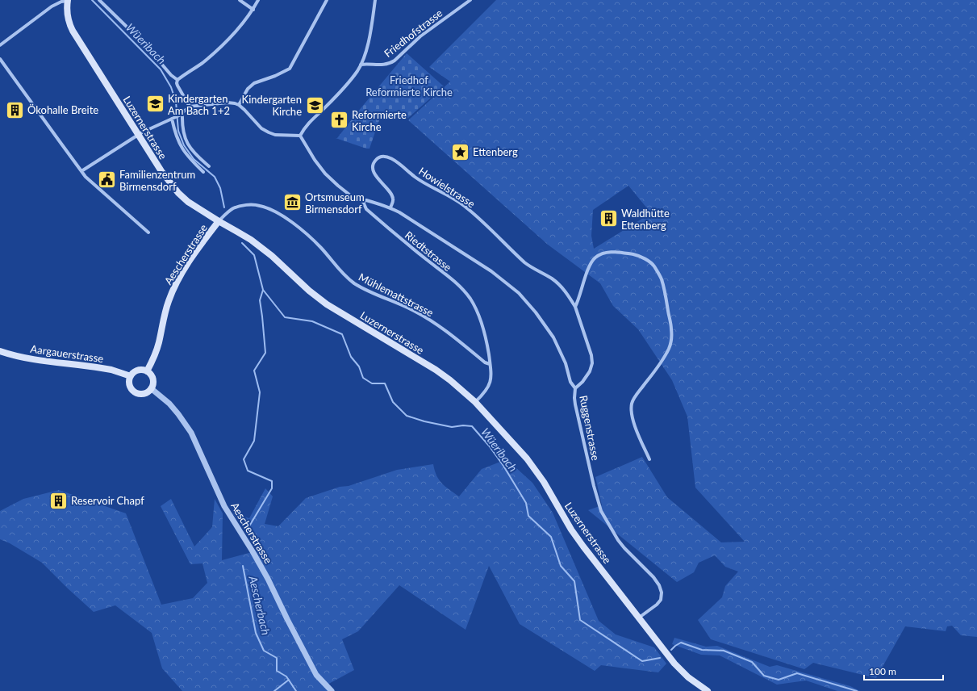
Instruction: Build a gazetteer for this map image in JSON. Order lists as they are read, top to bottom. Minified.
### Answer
{"streets":{"main road":["Luzernerstrasse","Aescherstrasse","Aargauerstrasse"],"street":["Friedhofstrasse","Howielstrasse","Riedtstrasse","Mühlemattstrasse","Ruggenstrasse"]},"crossings":[["Luzernerstrasse","Riedtstrasse"],["Luzernerstrasse","Aescherstrasse"],["Luzernerstrasse","Mühlemattstrasse"],["Luzernerstrasse","Ruggenstrasse"],["Howielstrasse","Ruggenstrasse"],["Riedtstrasse","Mühlemattstrasse"],["Riedtstrasse","Ruggenstrasse"],["Aescherstrasse","Mühlemattstrasse"],["Aescherstrasse","Aargauerstrasse"]],"water":["Wüeribach","Aescherbach"],"parks":["Friedhof Reformierte Kirche"],"places":{"school or university":["Kindergarten Am Bach 1+2","Kindergarten Kirche"],"building":["Ökohalle Breite","Waldhütte Ettenberg","Reservoir Chapf"],"church":["Reformierte Kirche"],"place":["Ettenberg"],"public building":["Familienzentrum Birmensdorf"],"museum":["Ortsmuseum Birmensdorf"]},"scale_bar":"100 m"}
